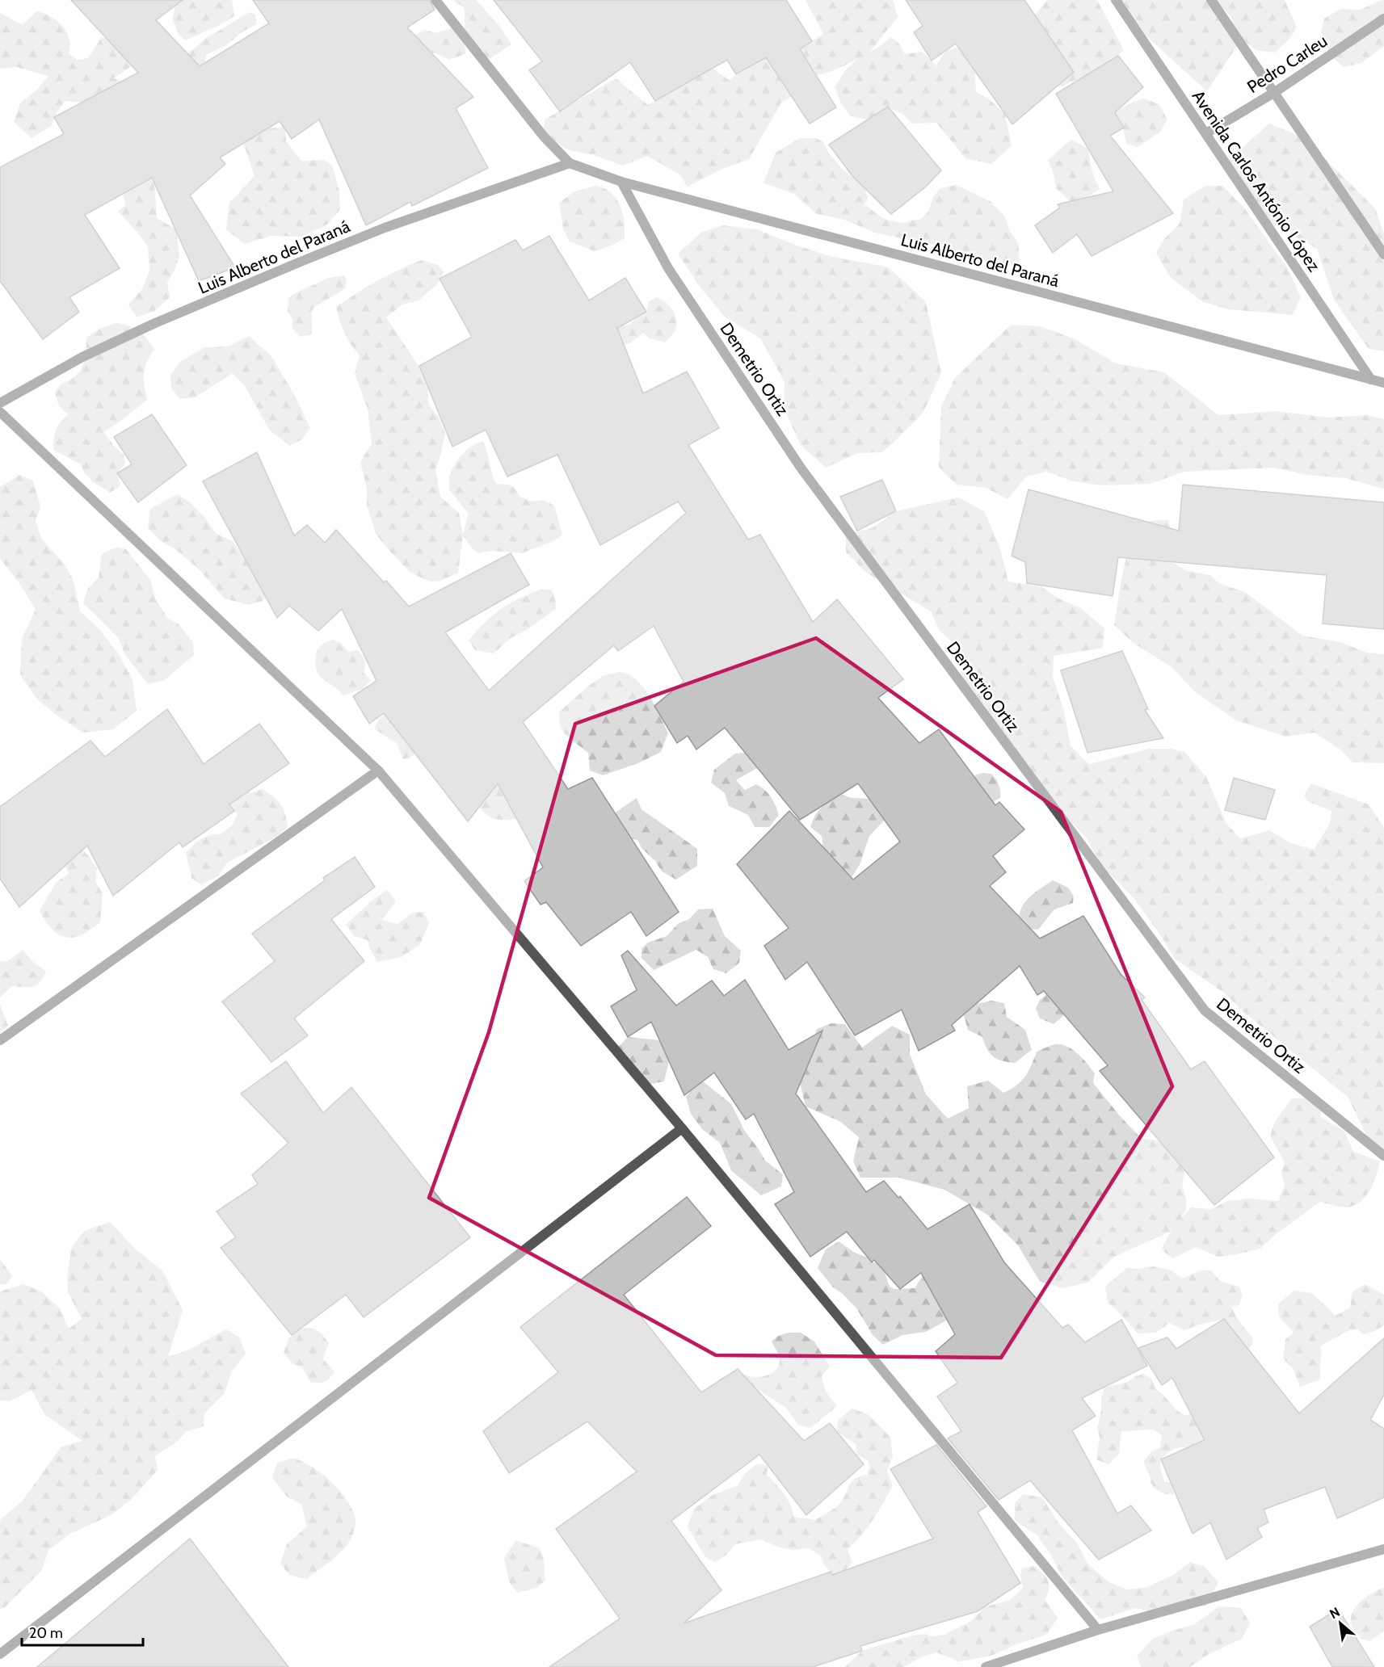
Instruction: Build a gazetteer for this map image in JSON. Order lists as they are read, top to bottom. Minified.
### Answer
{"streets":{"street":["Pedro Carleu","Avenida Carlos António López","Luis Alberto del Paraná","Demetrio Ortiz"]},"crossings":[["Pedro Carleu","Avenida Carlos António López"],["Avenida Carlos António López","Luis Alberto del Paraná"],["Luis Alberto del Paraná","Demetrio Ortiz"]],"scale_bar":"20 m","north":"top left"}
